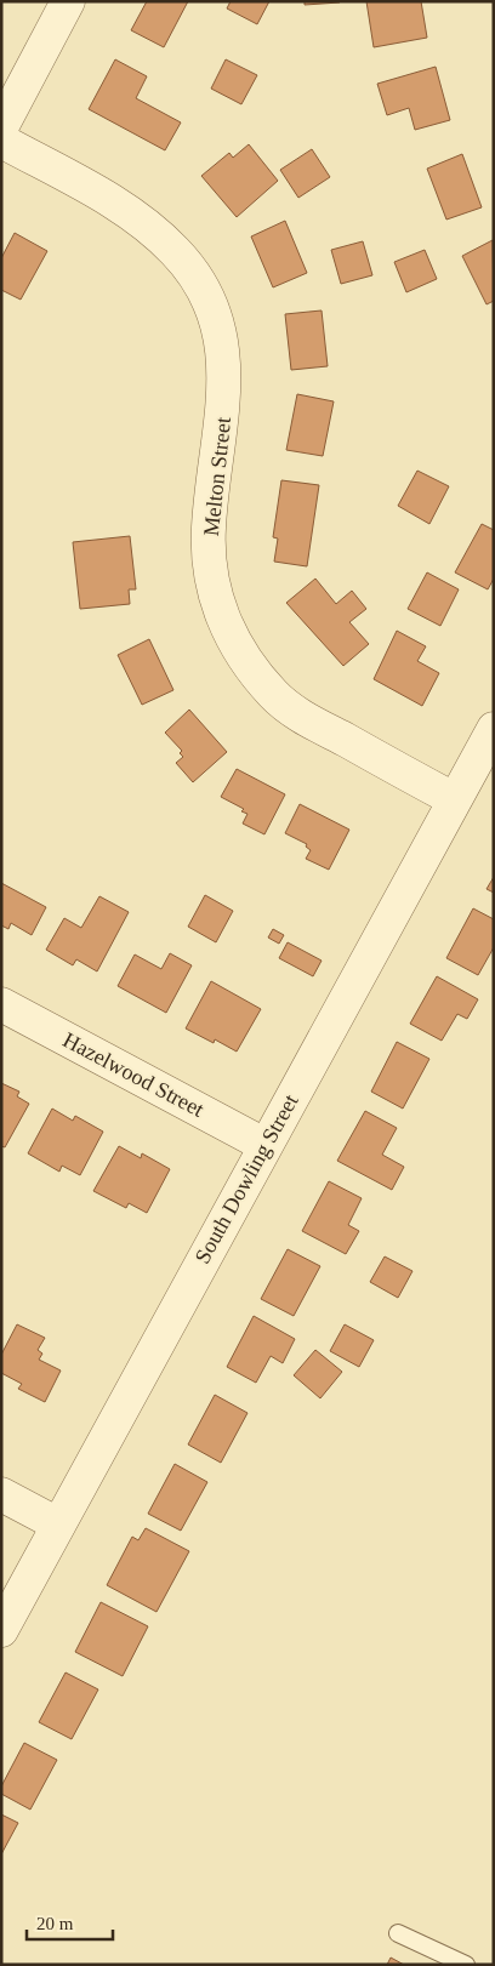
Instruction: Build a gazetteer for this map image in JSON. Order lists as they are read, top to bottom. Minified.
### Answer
{"streets":{"street":["Melton Street","Hazelwood Street","South Dowling Street"]},"crossings":[["Melton Street","South Dowling Street"],["Hazelwood Street","South Dowling Street"]],"scale_bar":"20 m"}
